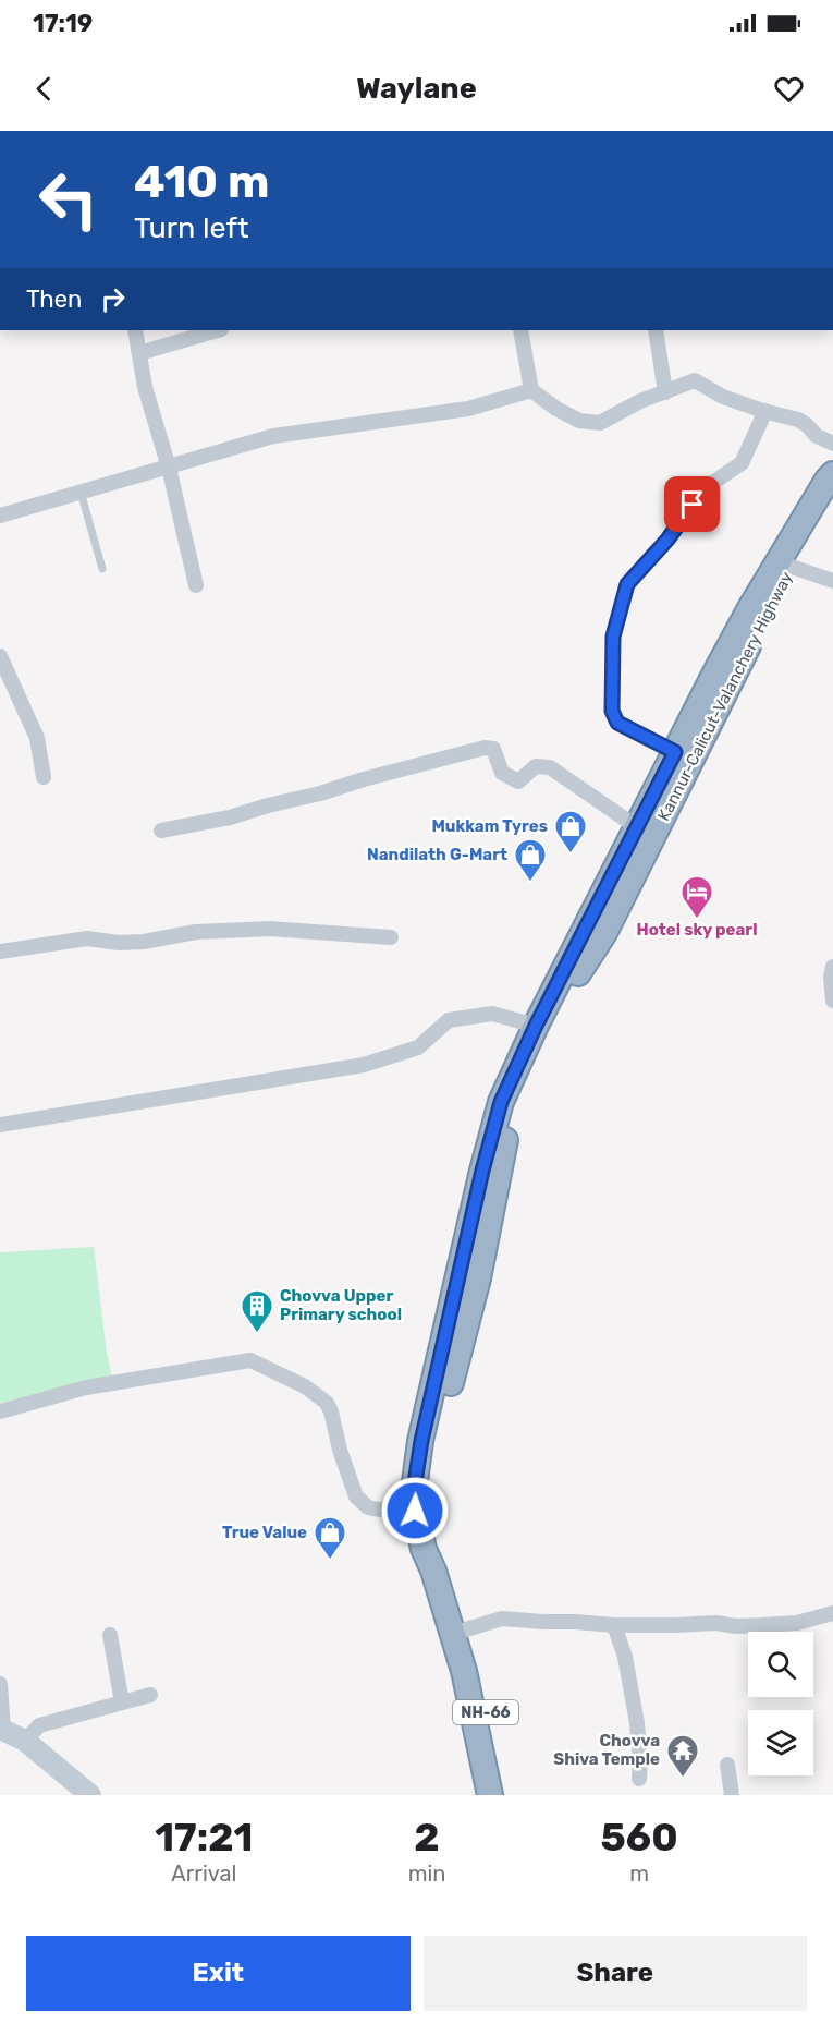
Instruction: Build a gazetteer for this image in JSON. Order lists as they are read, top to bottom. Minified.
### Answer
{"streets":{"highway":["Kannur-Calicut-Valanchery Highway","NH-66"]},"places":{"shop":["Mukkam Tyres","Nandilath G-Mart","True Value"],"hotel":["Hotel sky pearl"],"building":["Chovva Upper Primary school"],"temple":["Chovva Shiva Temple"]},"page":{"status":"17:19","header":"Waylane","turn":["410 m","Turn left"],"then":"Then","eta":["17:21","Arrival","2","min","560","m"],"buttons":["Exit","Share"]}}
